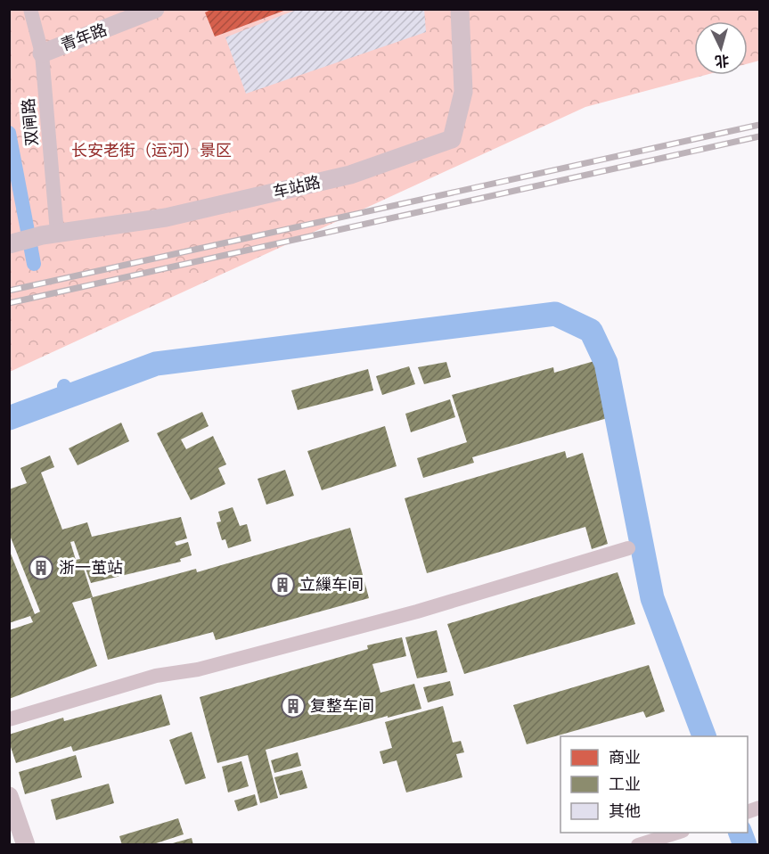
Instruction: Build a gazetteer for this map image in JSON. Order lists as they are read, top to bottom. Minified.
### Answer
{"streets":{"street":["青年路","双闸路","车站路"]},"crossings":[["青年路","双闸路"],["双闸路","车站路"]],"parks":["长安老街（运河）景区"],"places":{"building":["浙一茧站","立繅车间","复整车间"]},"legend":["商业","工业","其他"],"north":"bottom"}
